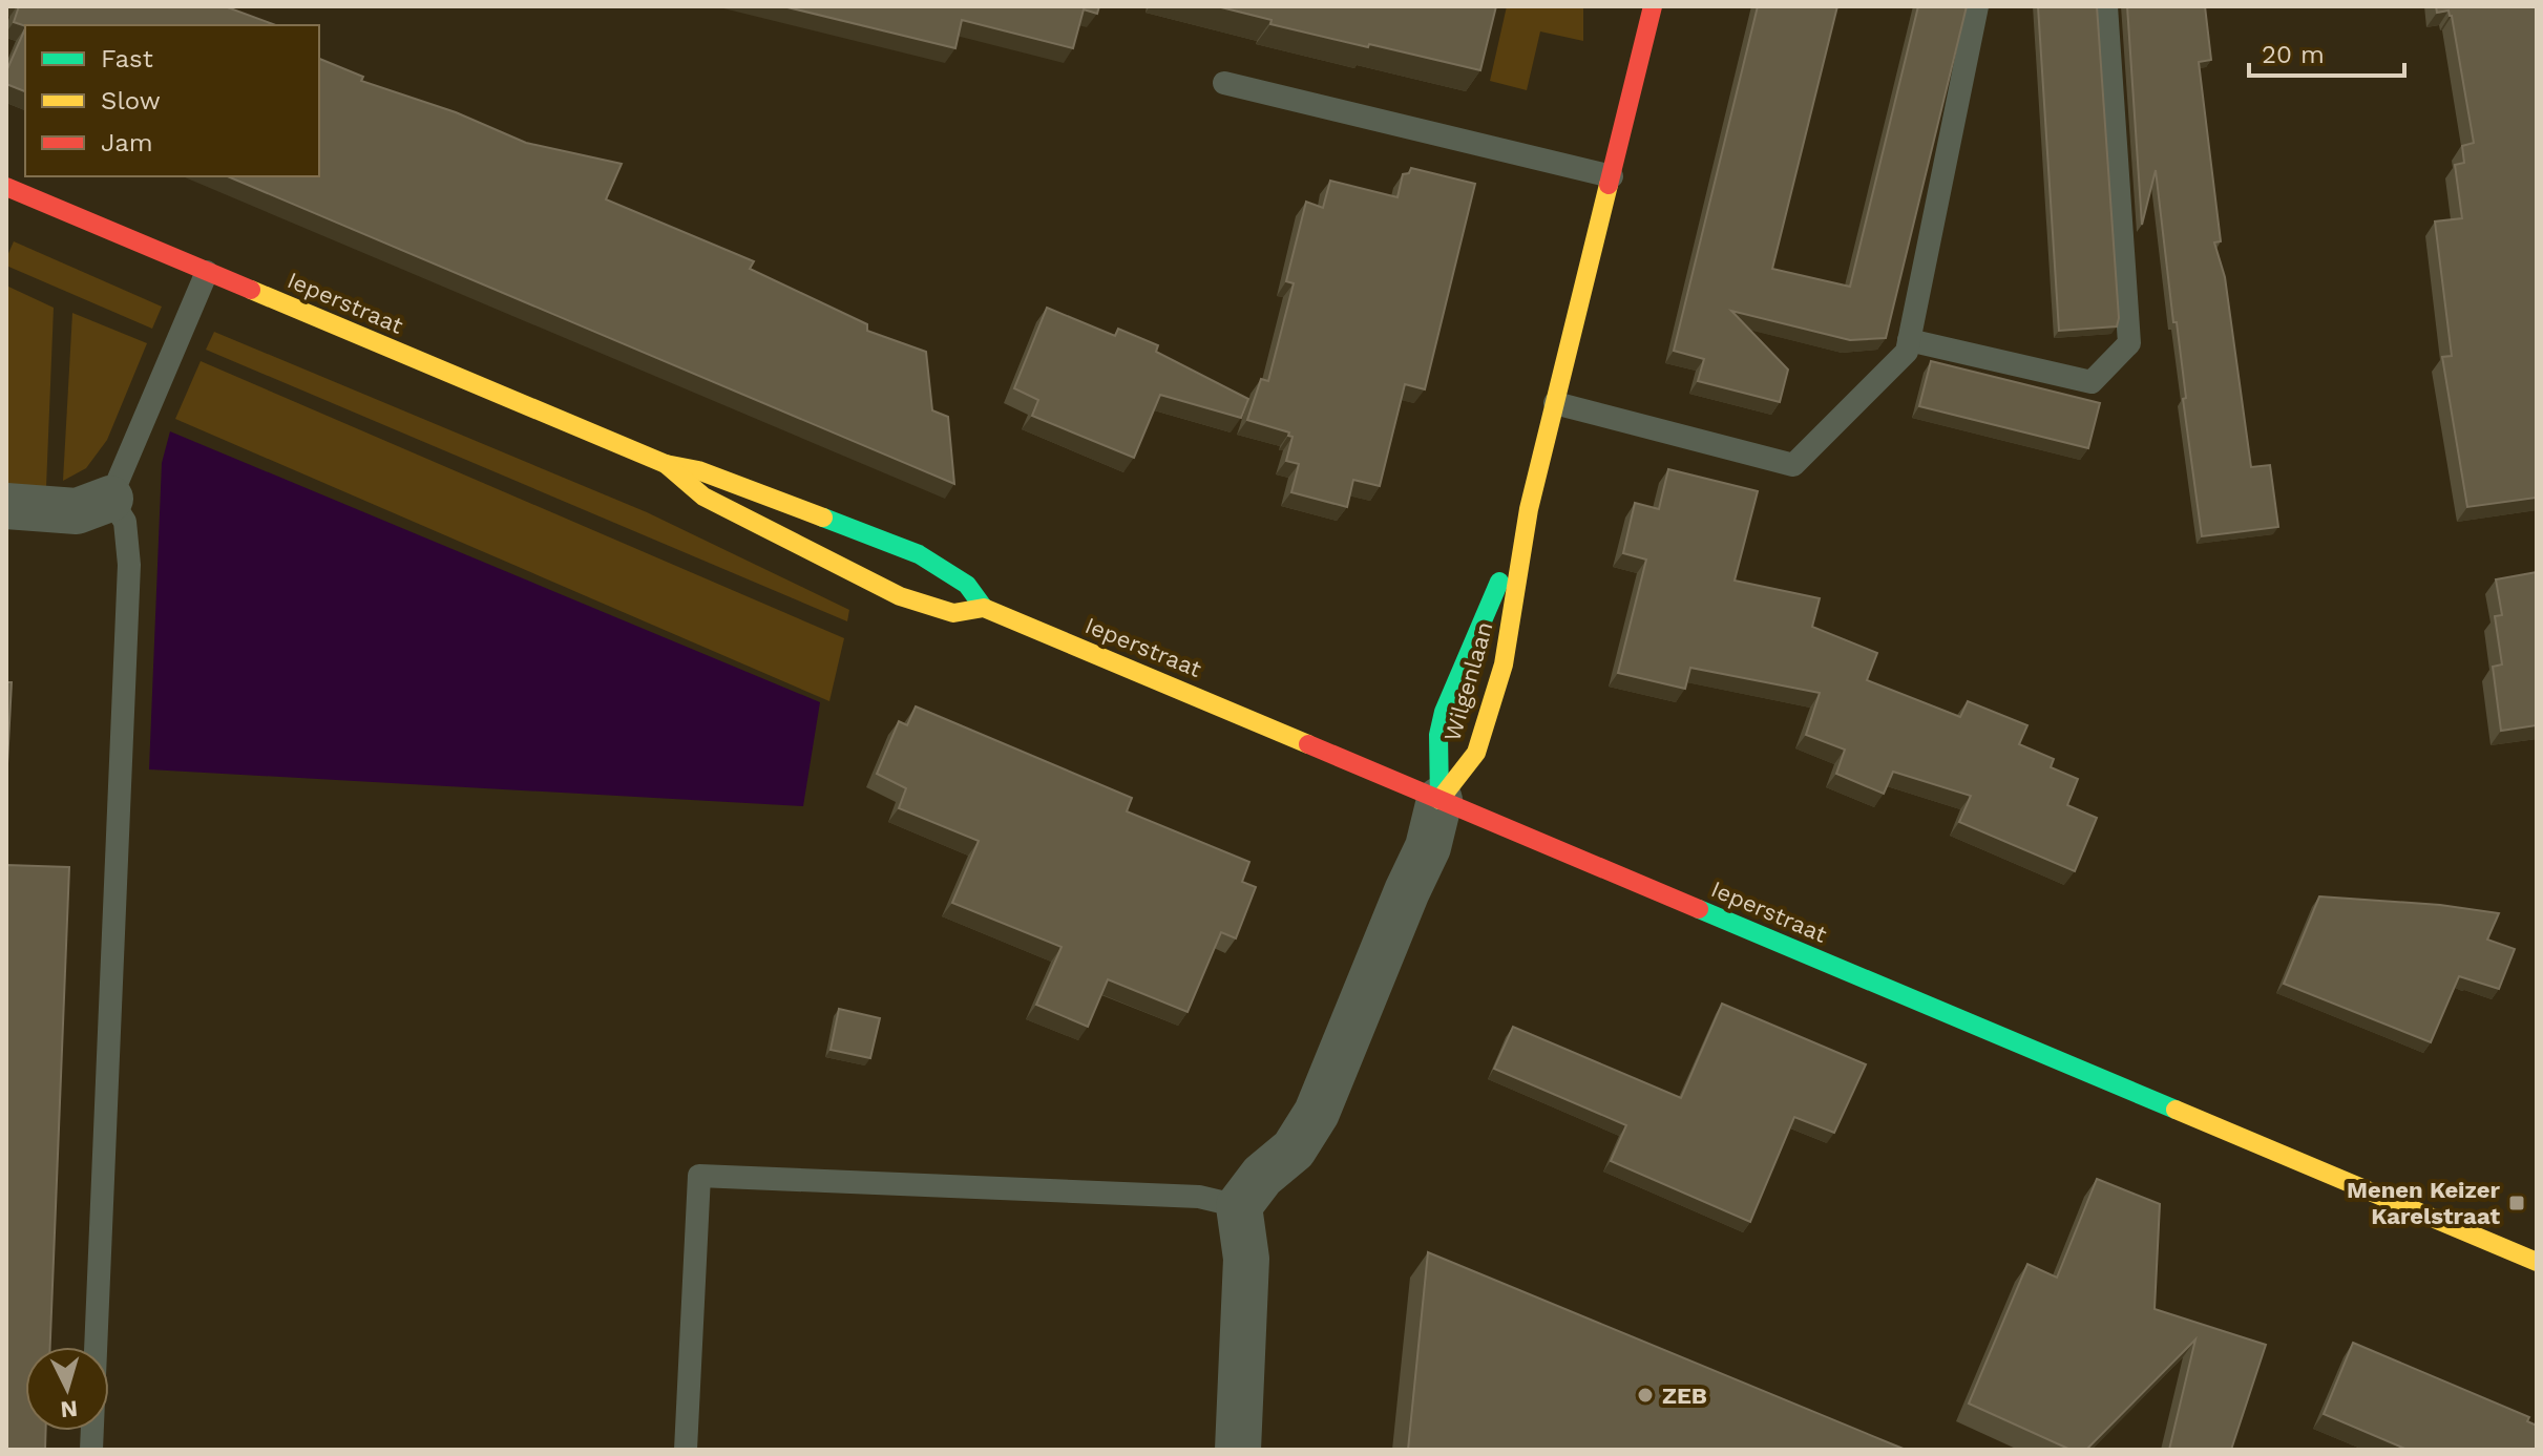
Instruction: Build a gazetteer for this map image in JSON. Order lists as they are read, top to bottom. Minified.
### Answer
{"streets":{"street":["Ieperstraat","Wilgenlaan"]},"crossings":[["Ieperstraat","Wilgenlaan"]],"places":{"transit":["Menen Keizer Karelstraat"],"other":["ZEB"]},"legend":["Fast","Slow","Jam"],"scale_bar":"20 m","north":"bottom"}
